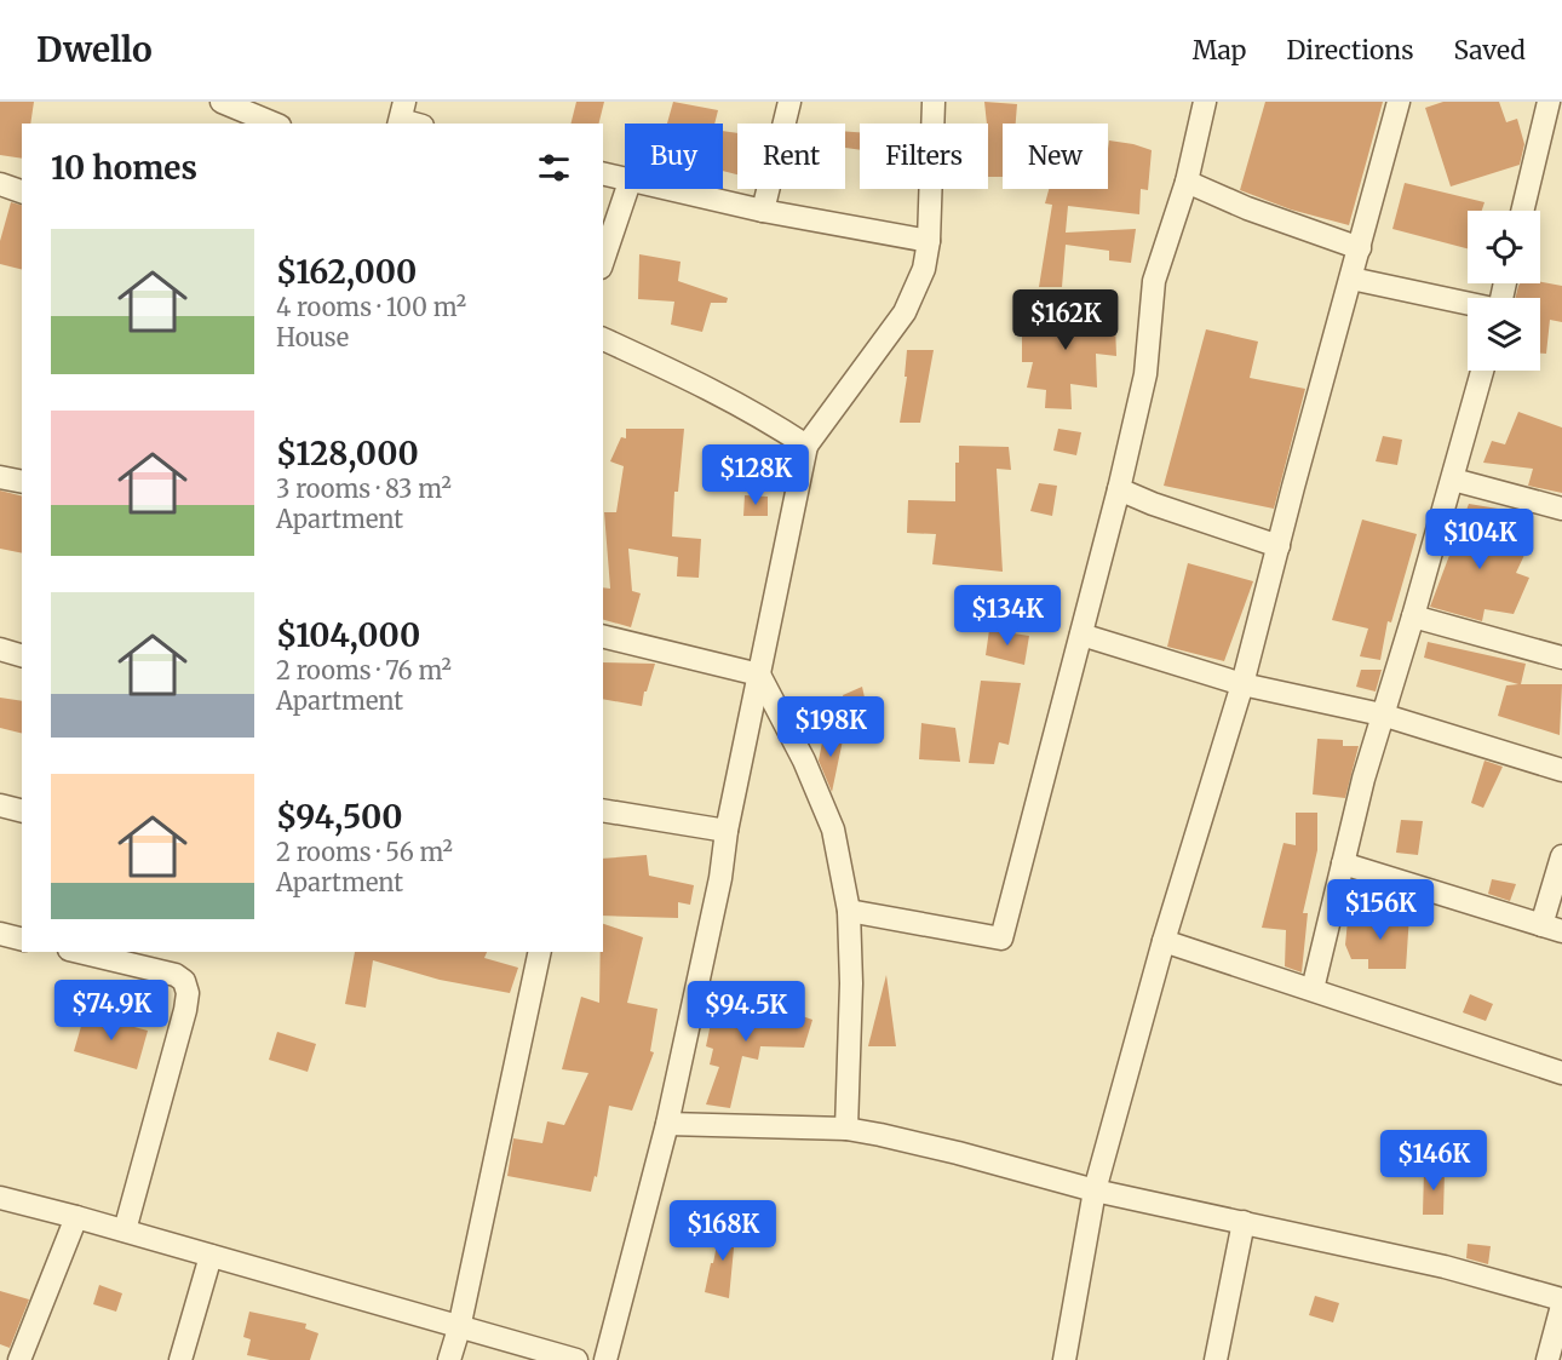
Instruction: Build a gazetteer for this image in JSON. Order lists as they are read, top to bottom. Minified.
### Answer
{"page":{"header":"Dwello","nav":["Map","Directions","Saved"],"chip":["Buy","Rent","Filters","New"],"heading":"10 homes","list":[{"name":"$162,000","note":"4 rooms · 100 m² · House"},{"name":"$128,000","note":"3 rooms · 83 m² · Apartment"},{"name":"$104,000","note":"2 rooms · 76 m² · Apartment"},{"name":"$94,500","note":"2 rooms · 56 m² · Apartment"}],"price":["$162K","$128K","$104K","$134K","$198K","$156K","$74.9K","$94.5K","$146K","$168K"]}}
